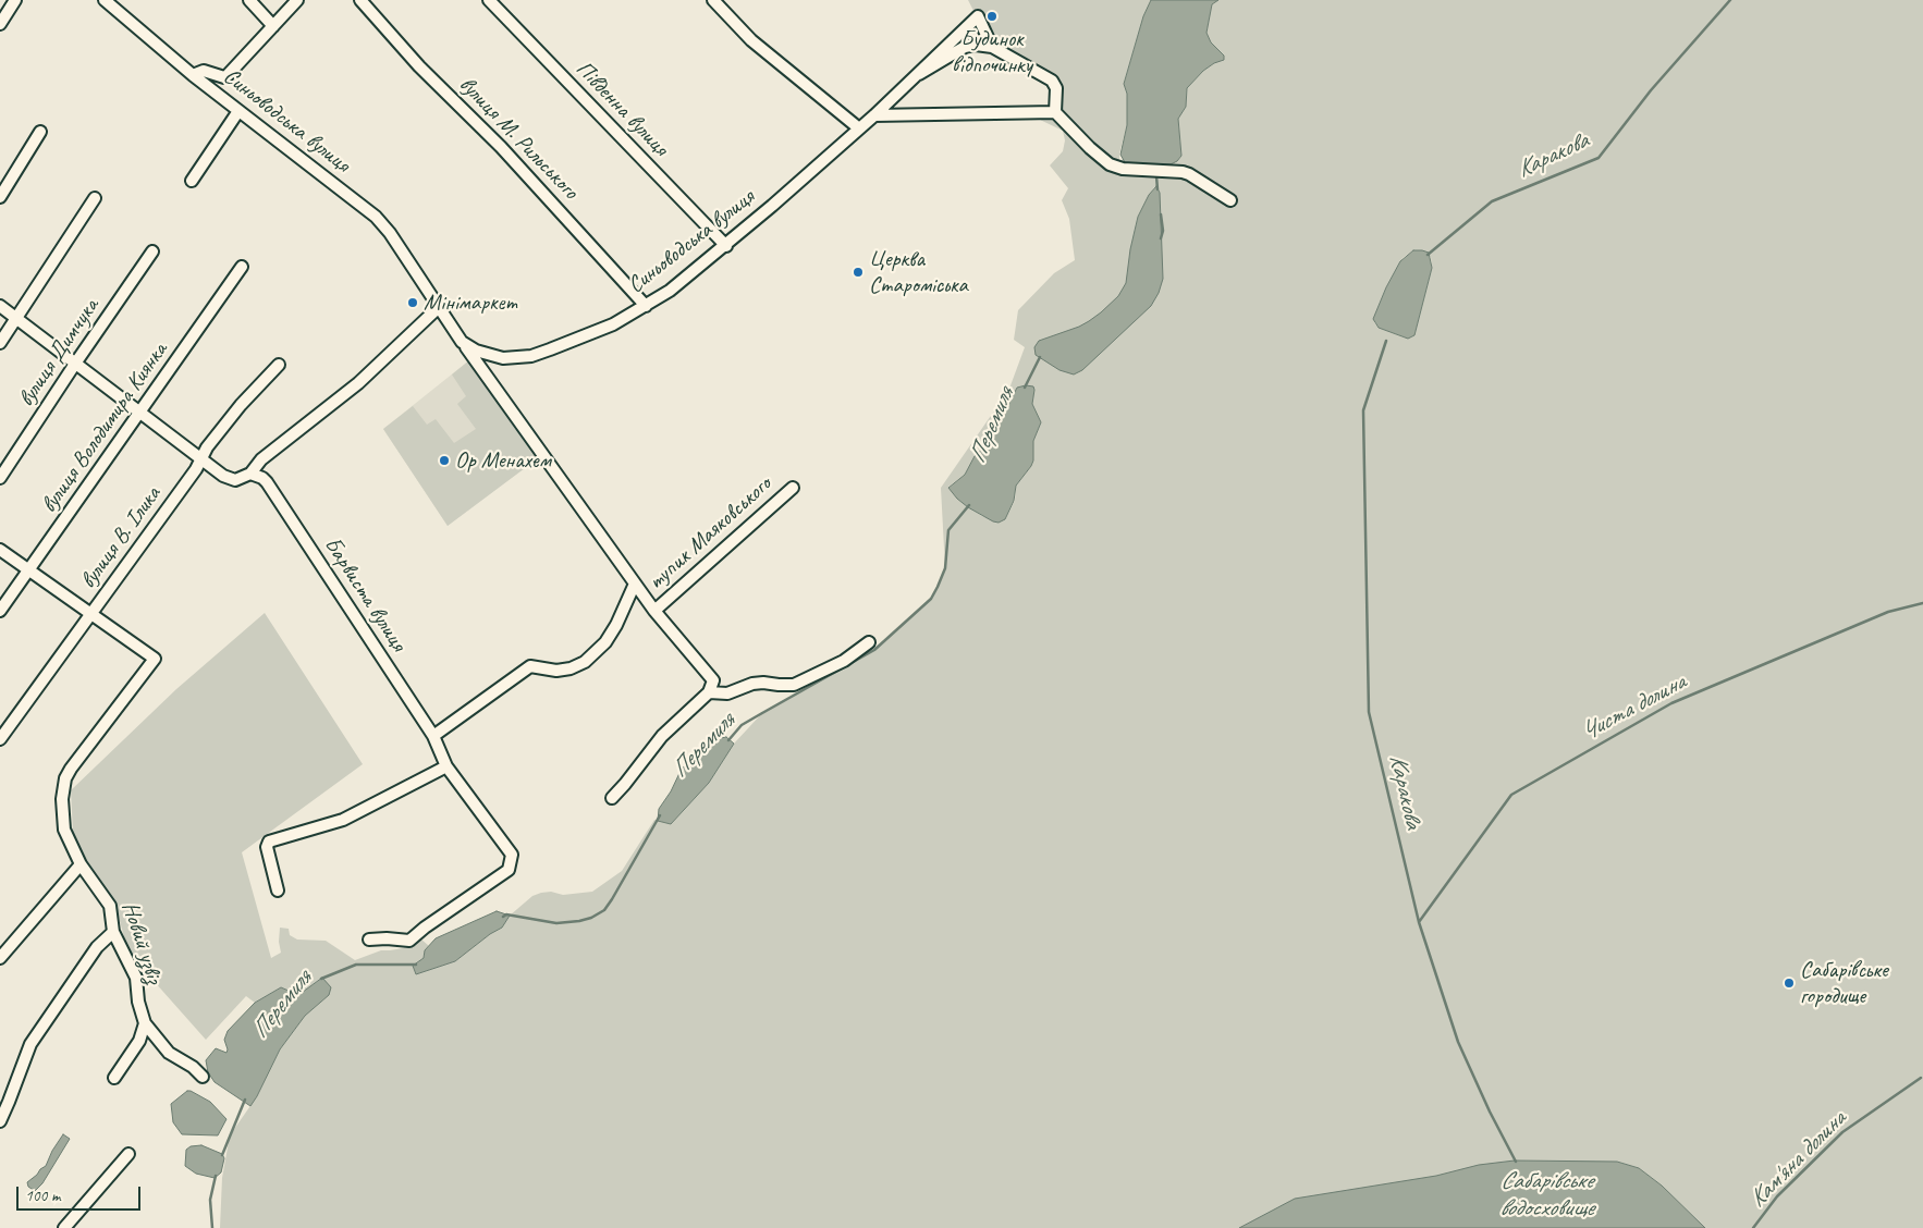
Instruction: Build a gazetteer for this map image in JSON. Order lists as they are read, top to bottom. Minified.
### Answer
{"streets":{"street":["Південна вулиця","Синьоводська вулиця","вулиця М. Рильського","вулиця Димчука","вулиця Володимира Киянка","тупик Маяковського","вулиця В. Ілика","Барвиста вулиця","Новий узвіз"]},"crossings":[["Південна вулиця","Синьоводська вулиця"],["Синьоводська вулиця","вулиця М. Рильського"],["Синьоводська вулиця","тупик Маяковського"],["тупик Маяковського","Барвиста вулиця"],["вулиця В. Ілика","Новий узвіз"]],"water":["Каракова","Перемиля","Чиста долина","Кам'яна долина","Сабарівське водосховище"],"places":["Будинок відпочинку","Церква Староміська","Мінімаркет","Ор Менахем","Сабарівське городище"],"scale_bar":"100 m"}
